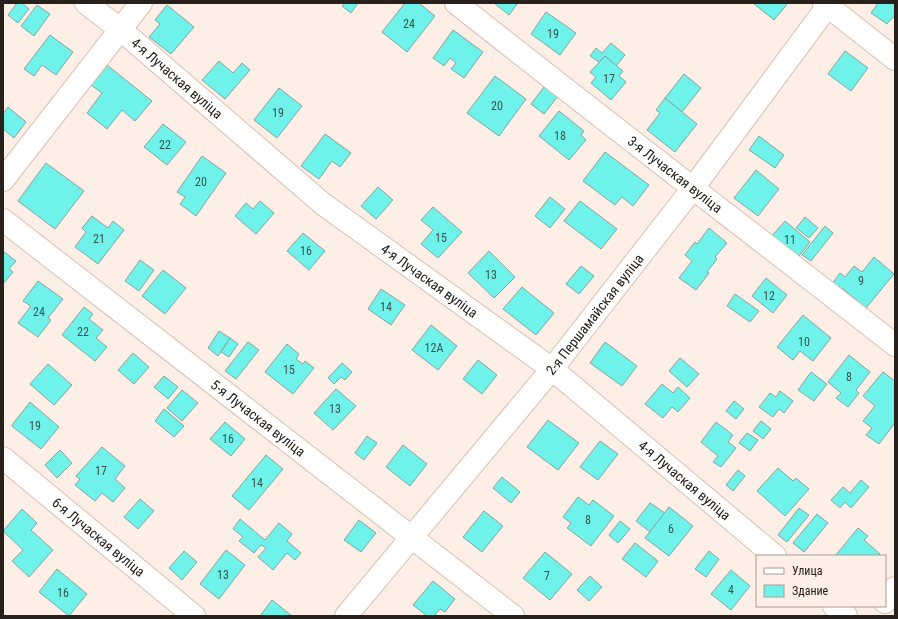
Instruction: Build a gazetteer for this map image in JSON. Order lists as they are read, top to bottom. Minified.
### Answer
{"streets":{"street":["4-я Лучаская вуліца","3-я Лучаская вуліца","2-я Першамайская вуліца","5-я Лучаская вуліца","6-я Лучаская вуліца"]},"crossings":[["4-я Лучаская вуліца","2-я Першамайская вуліца"],["3-я Лучаская вуліца","2-я Першамайская вуліца"],["2-я Першамайская вуліца","5-я Лучаская вуліца"]],"house_numbers":["24","19","17","20","19","18","22","20","15","21","11","16","13","9","12","14","24","22","10","12А","15","8","13","19","16","17","14","8","6","13","7","4","16"],"legend":["Улица","Здание"]}
